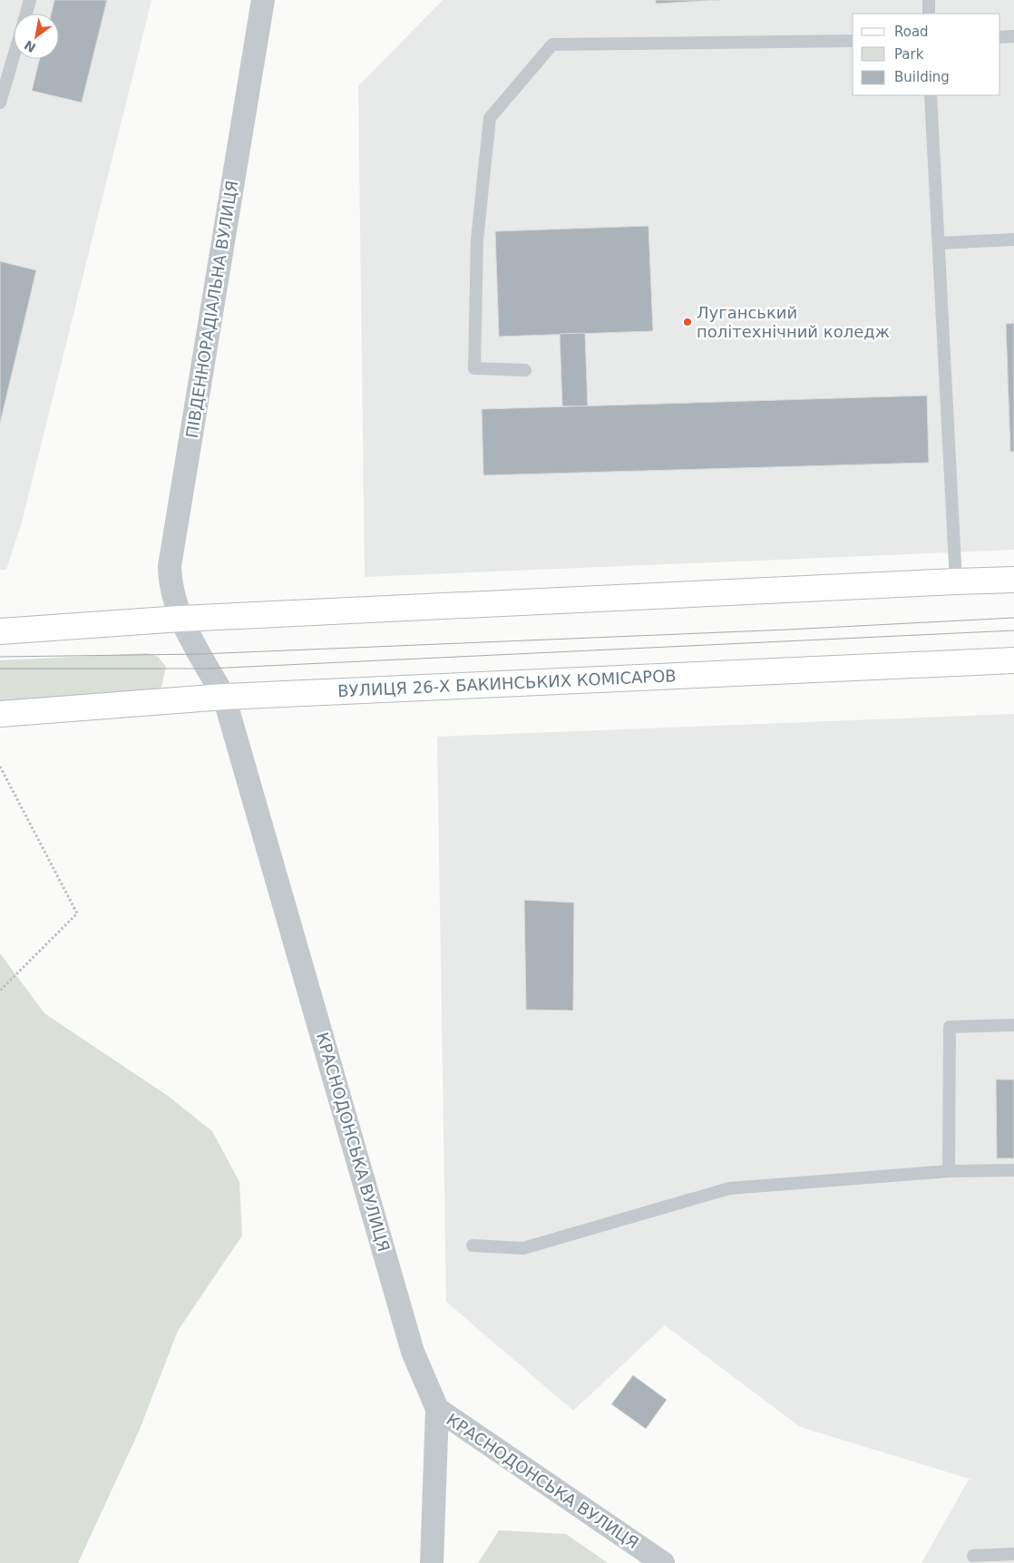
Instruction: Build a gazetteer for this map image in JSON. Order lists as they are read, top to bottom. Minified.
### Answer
{"streets":{"street":["ПІВДЕННОРАДІАЛЬНА ВУЛИЦЯ","ВУЛИЦЯ 26-Х БАКИНСЬКИХ КОМІСАРОВ","КРАСНОДОНСЬКА ВУЛИЦЯ"]},"crossings":[["ПІВДЕННОРАДІАЛЬНА ВУЛИЦЯ","КРАСНОДОНСЬКА ВУЛИЦЯ"],["ВУЛИЦЯ 26-Х БАКИНСЬКИХ КОМІСАРОВ","КРАСНОДОНСЬКА ВУЛИЦЯ"]],"places":["Луганський політехнічний коледж"],"legend":["Road","Park","Building"],"north":"bottom left"}
